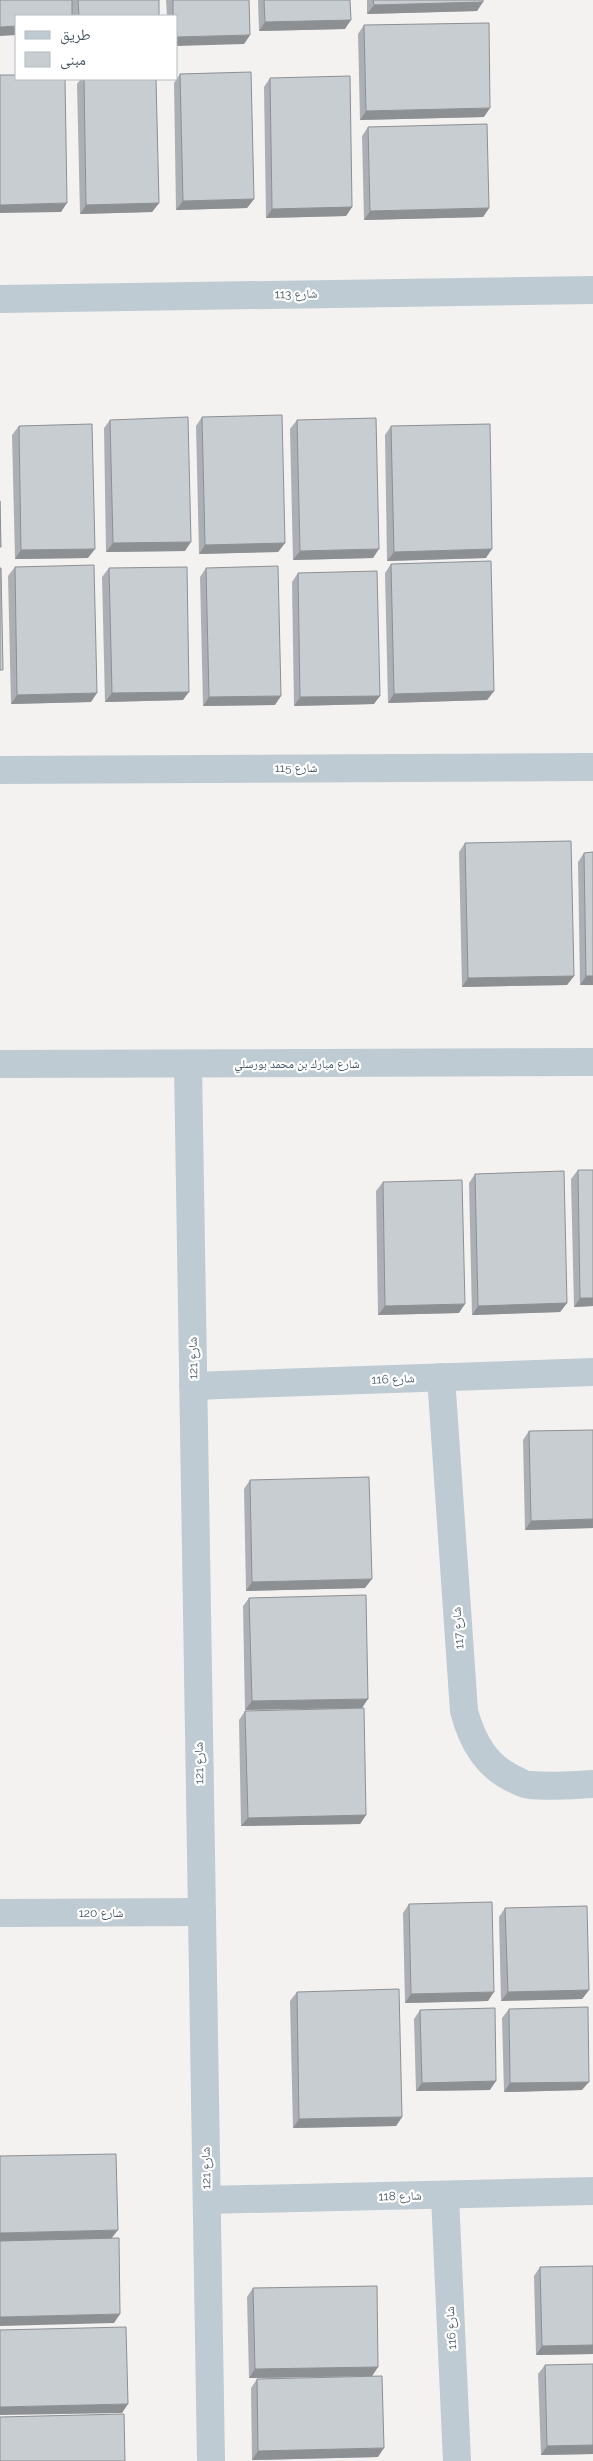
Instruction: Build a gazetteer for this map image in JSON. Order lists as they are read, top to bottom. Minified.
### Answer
{"streets":{"street":["شارع 113","شارع 115","شارع مبارك بن محمد بورسلي","شارع 121","شارع 116","شارع 117","شارع 120","شارع 118"]},"crossings":[["شارع مبارك بن محمد بورسلي","شارع 121"],["شارع 121","شارع 116"],["شارع 121","شارع 120"],["شارع 121","شارع 118"],["شارع 116","شارع 117"],["شارع 116","شارع 118"]],"legend":["طريق","مبنى"]}
